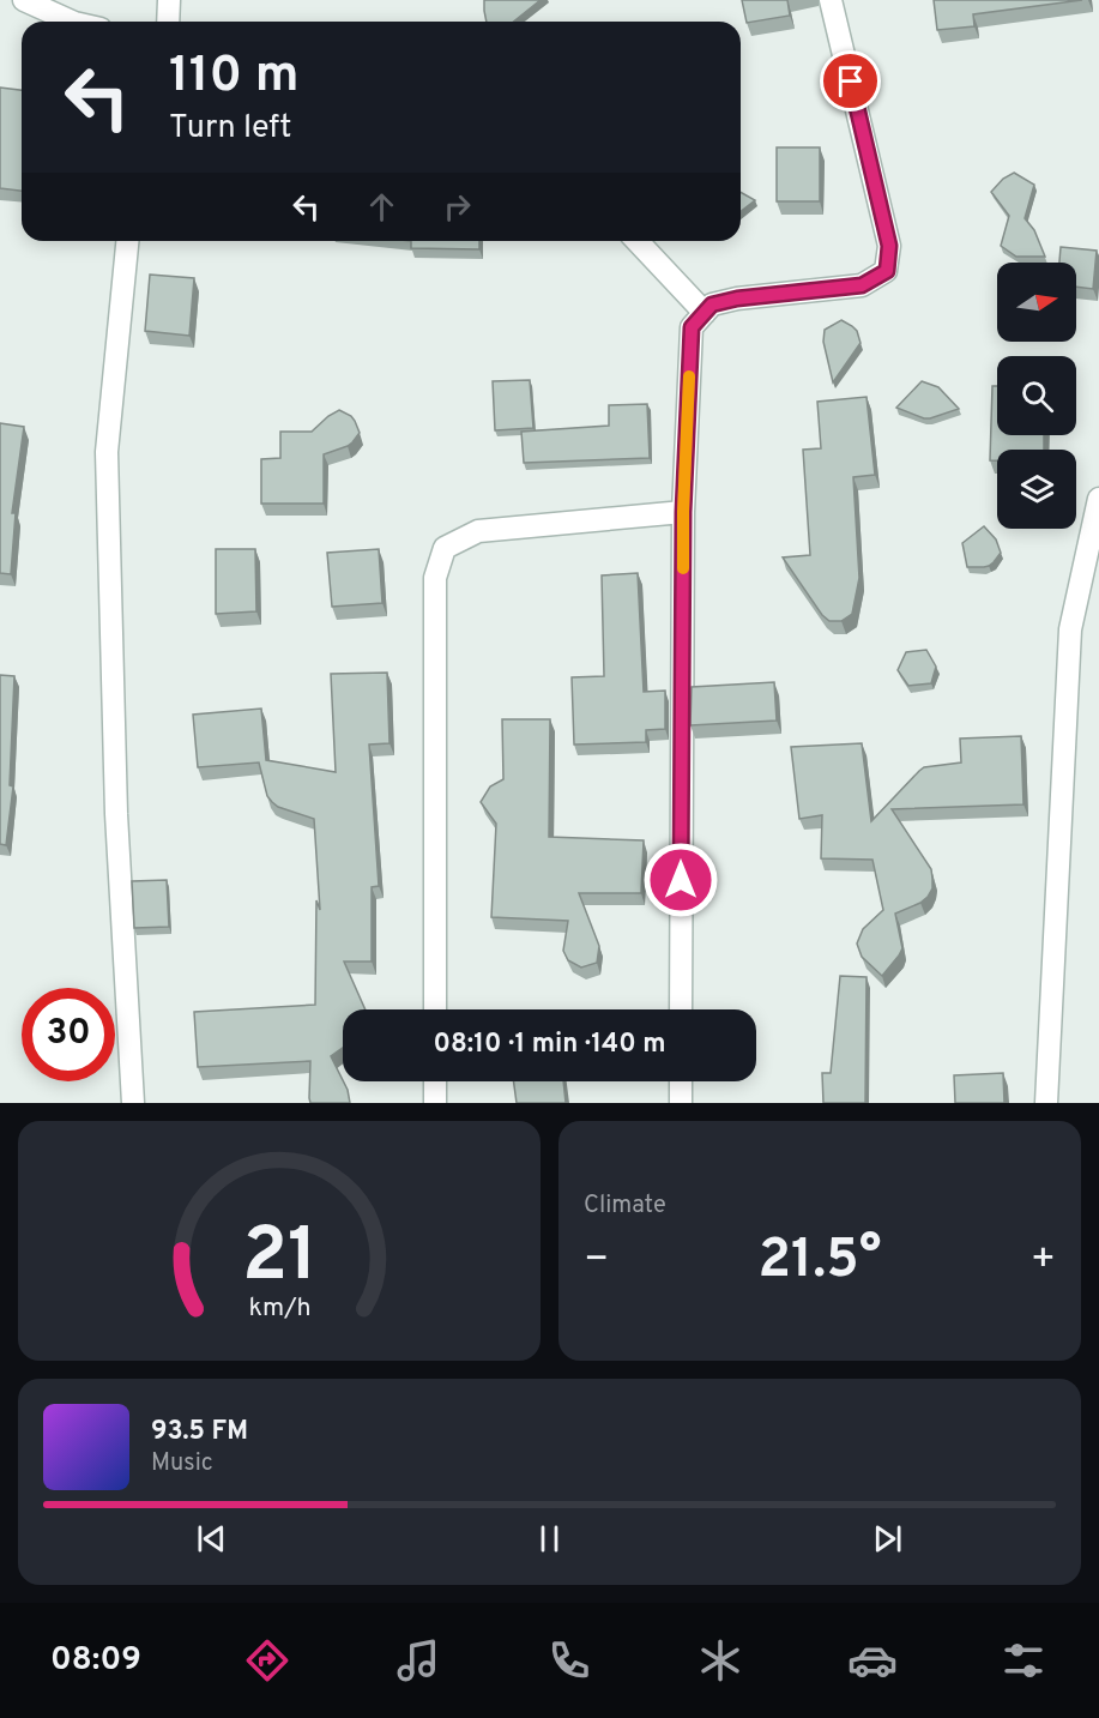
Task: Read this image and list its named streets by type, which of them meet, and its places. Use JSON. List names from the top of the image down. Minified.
{"north":"right","page":{"turn":["110 m","Turn left"],"limit":"30","trip":"08:10 · 1 min · 140 m","tile":"Climate","heat":["−","21.5°","+"],"song":["93.5 FM","Music"],"tabs":"08:09","gauge":["21","km/h"]}}
